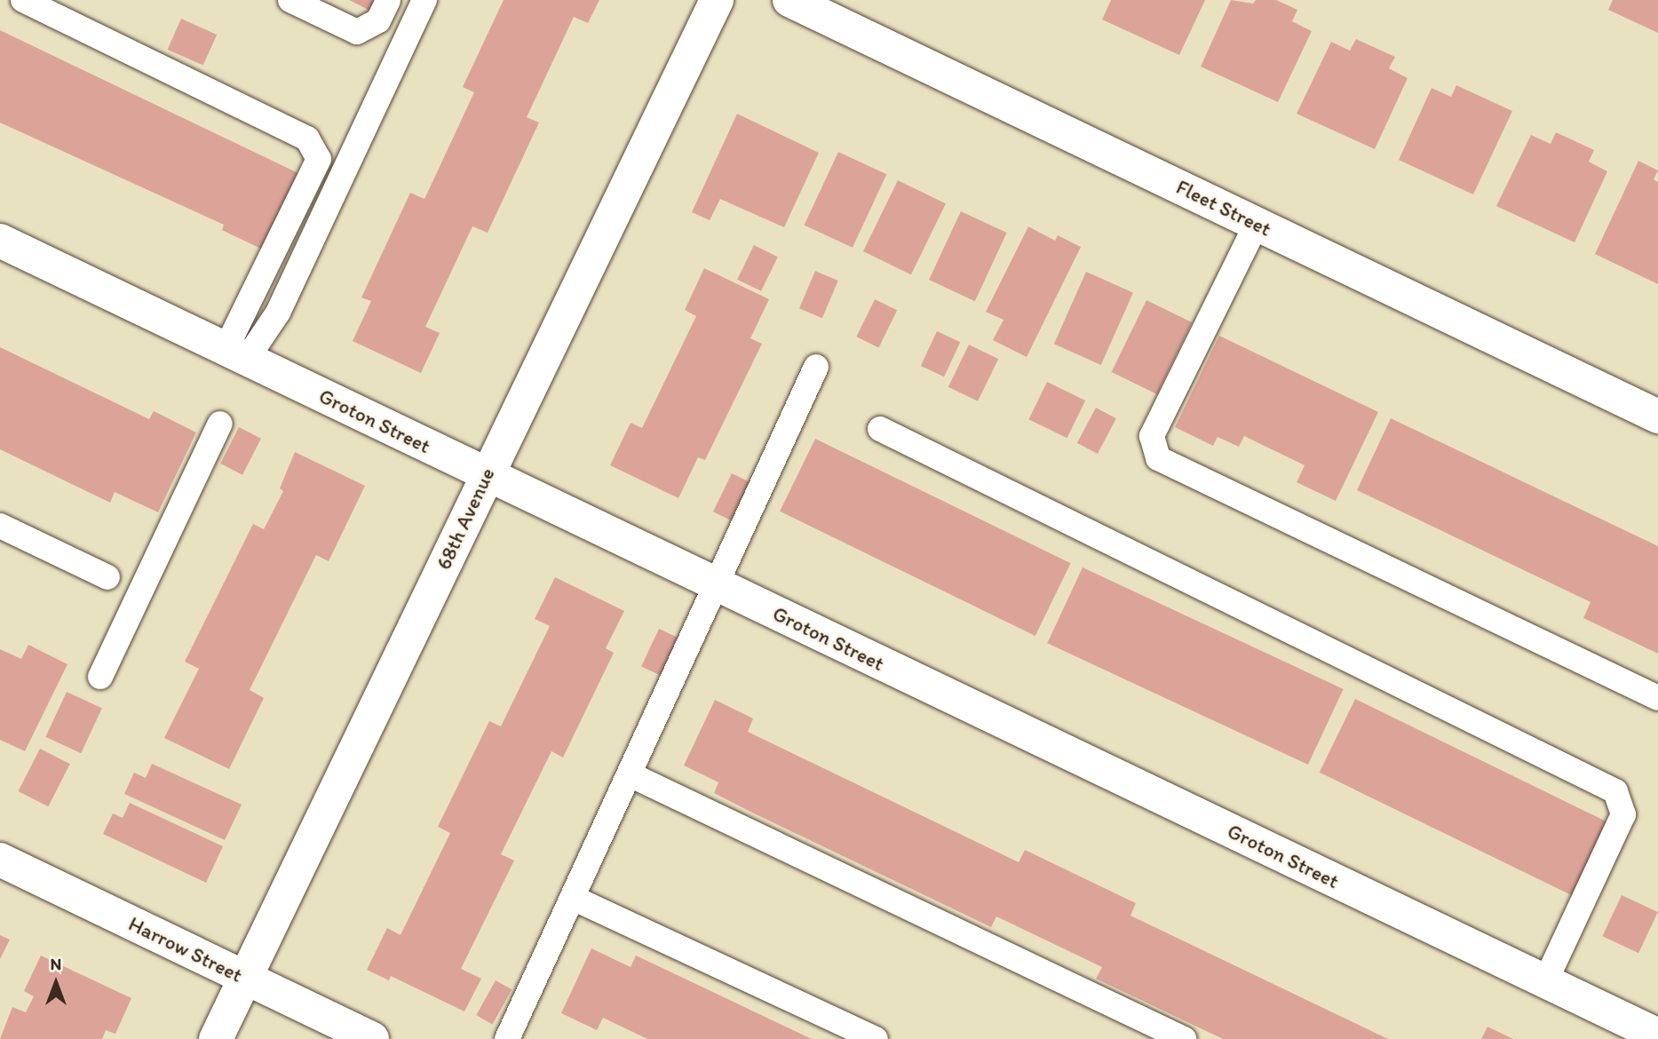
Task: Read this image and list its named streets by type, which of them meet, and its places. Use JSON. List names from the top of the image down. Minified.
{"streets":{"street":["Fleet Street","Groton Street","68th Avenue","Harrow Street"]},"crossings":[["Groton Street","68th Avenue"],["68th Avenue","Harrow Street"]],"north":"top"}
